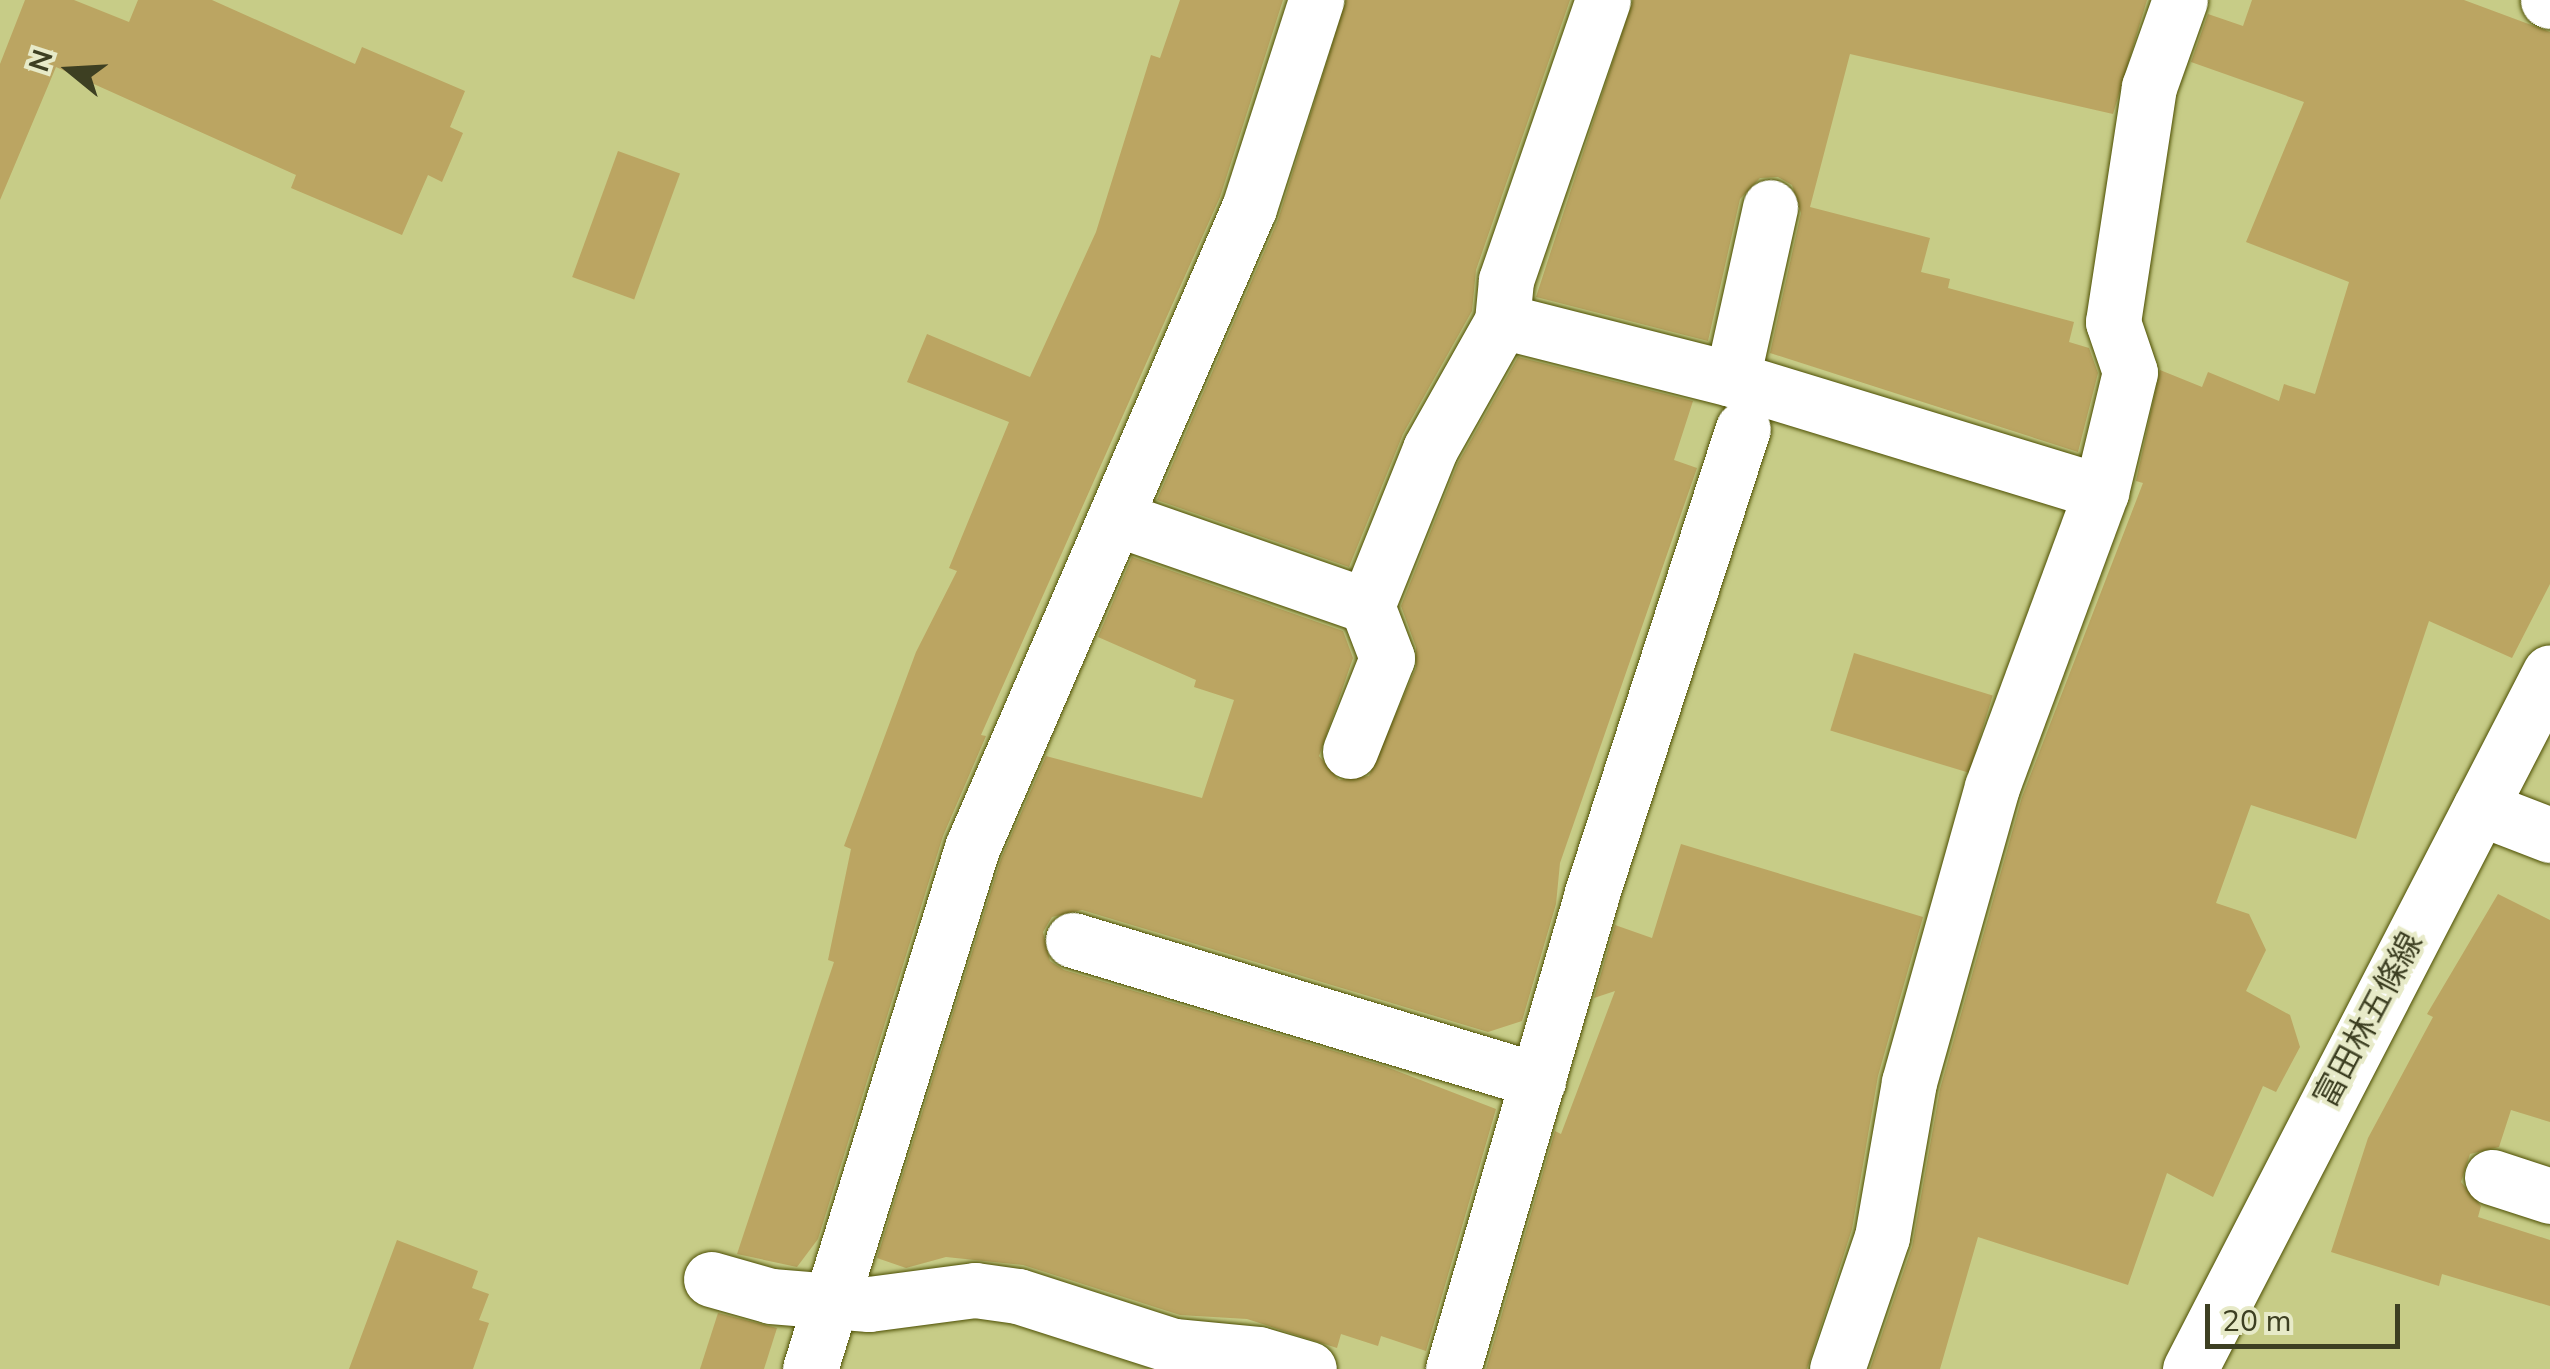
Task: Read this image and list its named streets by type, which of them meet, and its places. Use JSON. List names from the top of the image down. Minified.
{"streets":{"street":["富田林五條線"]},"scale_bar":"20 m","north":"left"}
